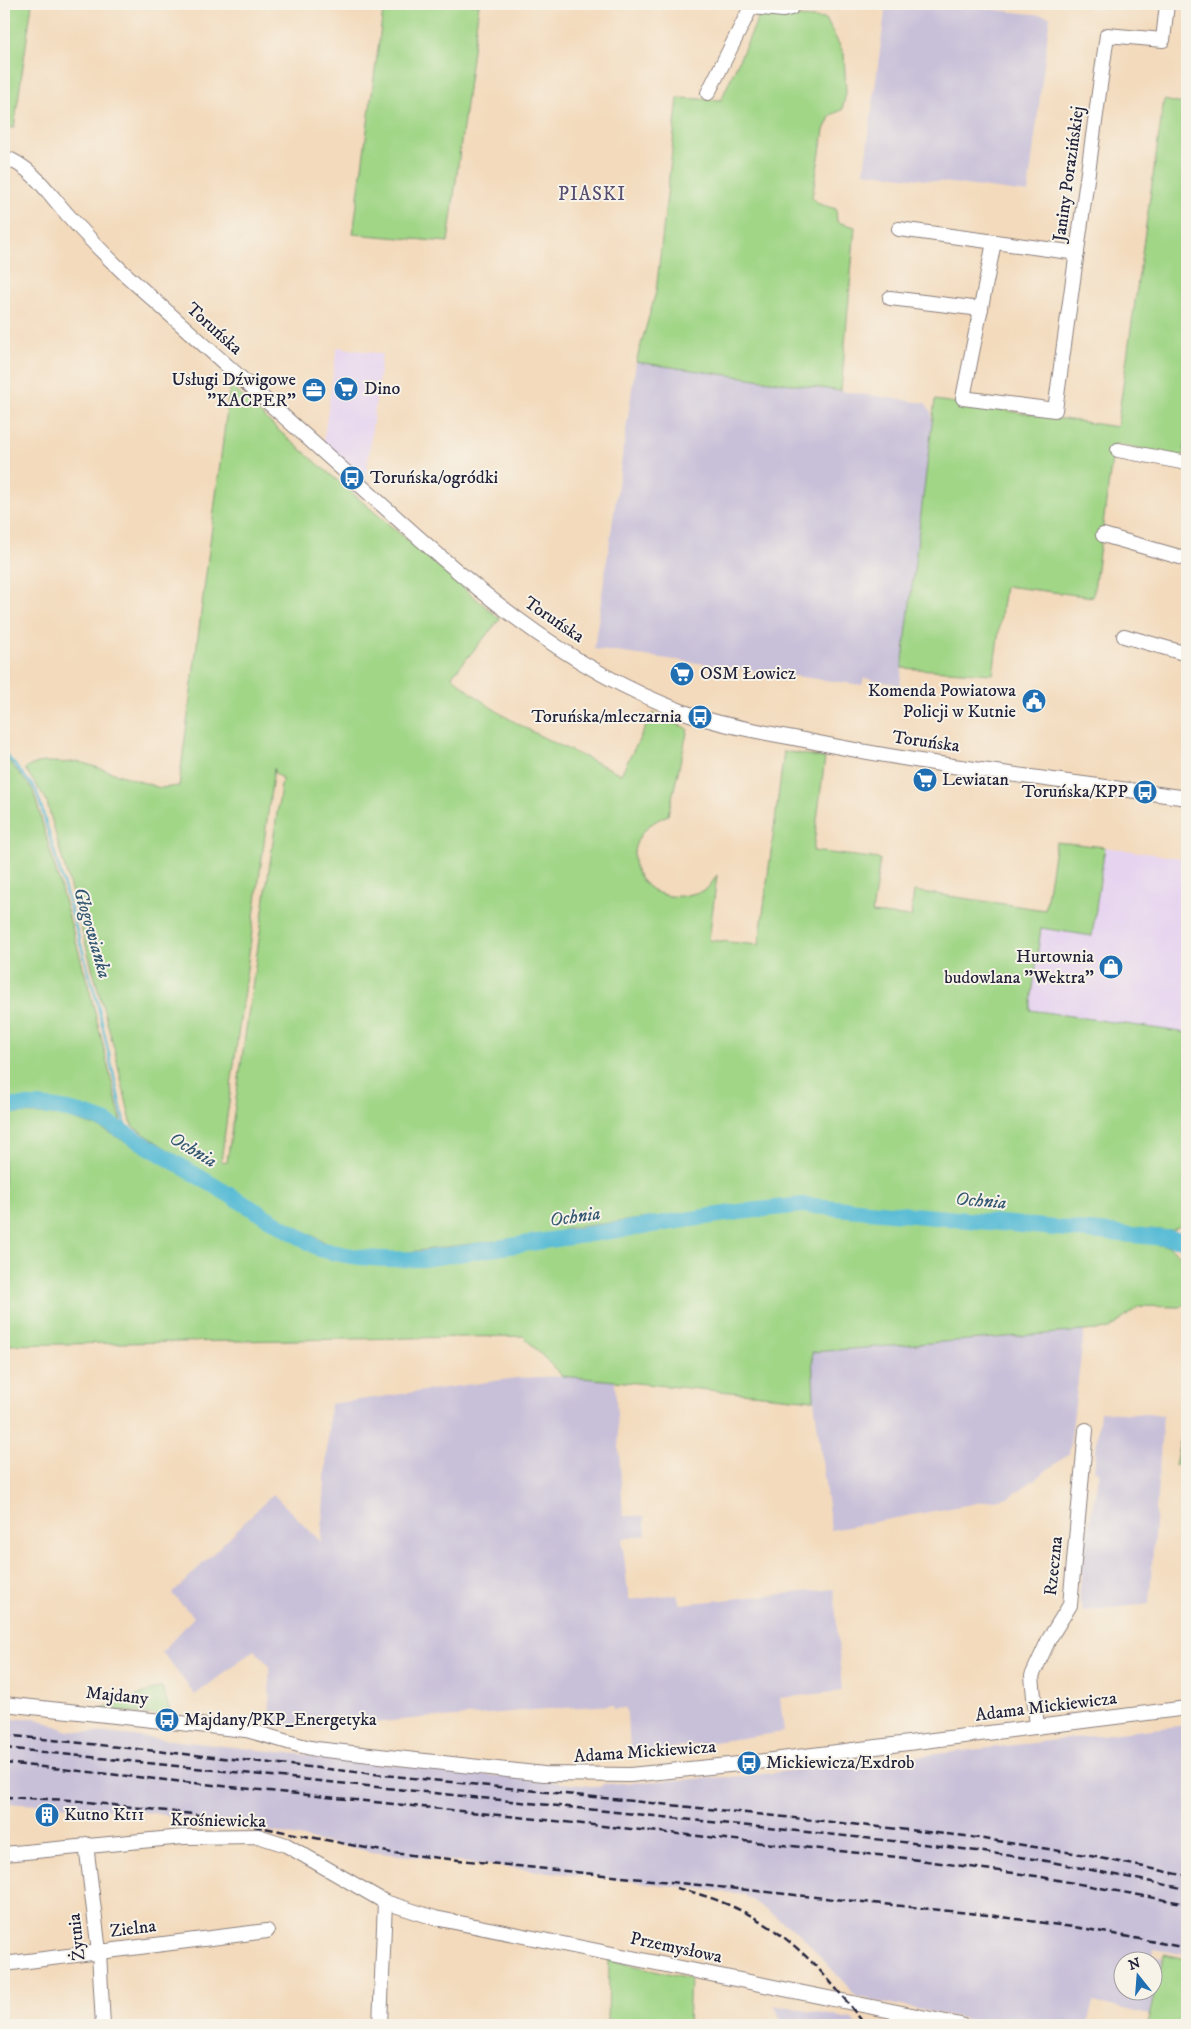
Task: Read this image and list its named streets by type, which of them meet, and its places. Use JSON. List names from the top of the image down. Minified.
{"streets":{"street":["Janiny Porazińskiej","Toruńska","Rzeczna","Majdany","Adama Mickiewicza","Krośniewicka","Zielna","Żytnia","Przemysłowa"]},"crossings":[["Rzeczna","Adama Mickiewicza"],["Majdany","Adama Mickiewicza"],["Krośniewicka","Żytnia"],["Krośniewicka","Przemysłowa"],["Zielna","Żytnia"]],"districts":["PIASKI"],"water":["Głogowianka","Ochnia"],"places":{"supermarket":["Dino","OSM Łowicz","Lewiatan"],"office":["Usługi Dźwigowe \"KACPER\""],"bus stop":["Toruńska/ogródki","Toruńska/mleczarnia","Toruńska/KPP","Majdany/PKP_Energetyka","Mickiewicza/Exdrob"],"public building":["Komenda Powiatowa Policji w Kutnie"],"shop":["Hurtownia budowlana \"Wektra\""],"building":["Kutno Kt11"]},"north":"top"}
